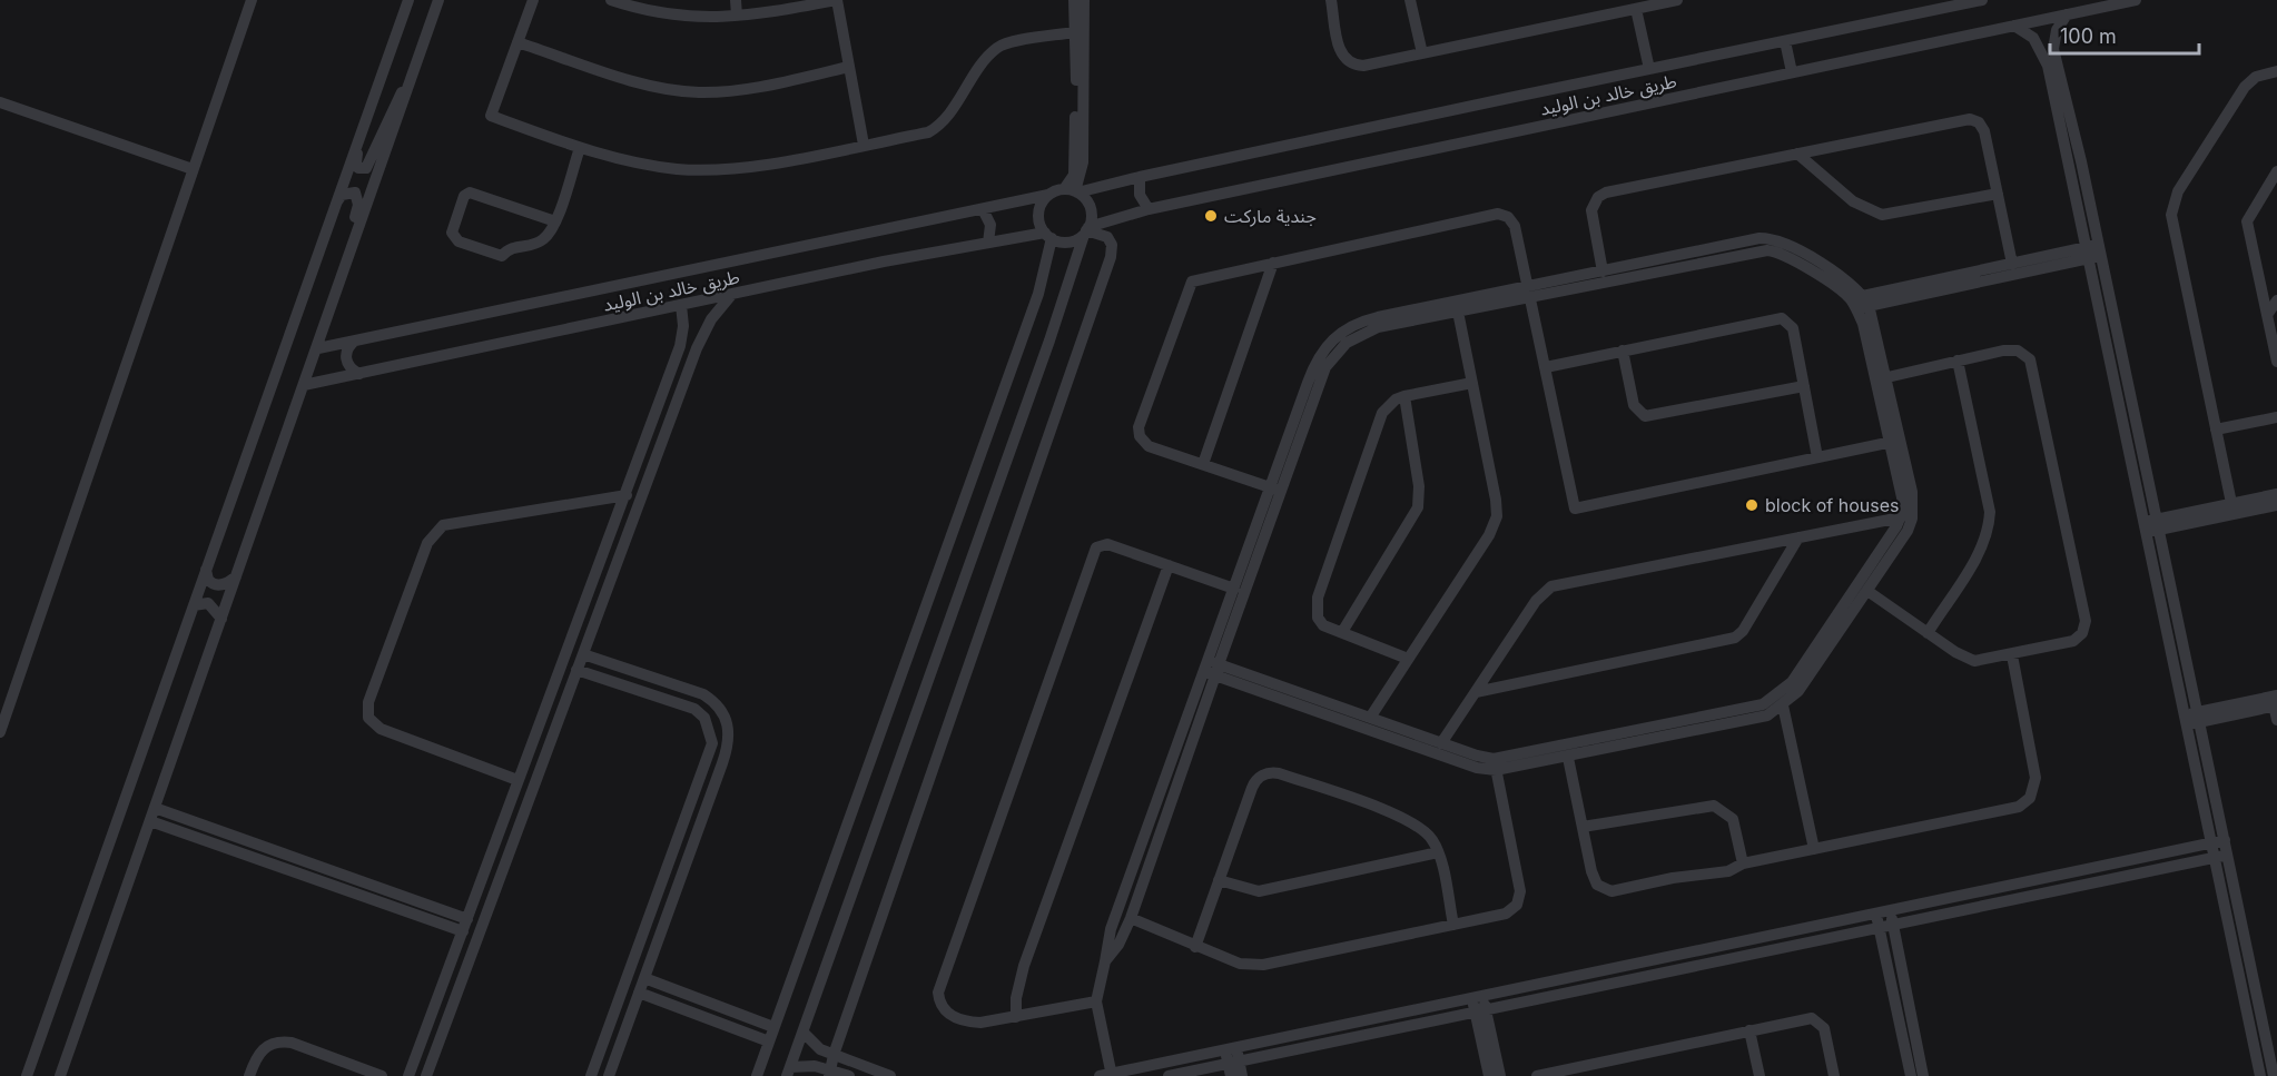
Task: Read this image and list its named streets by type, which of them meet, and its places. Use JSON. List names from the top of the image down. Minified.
{"streets":{"street":["طريق خالد بن الوليد"]},"places":["جندية ماركت","block of houses"],"scale_bar":"100 m"}
